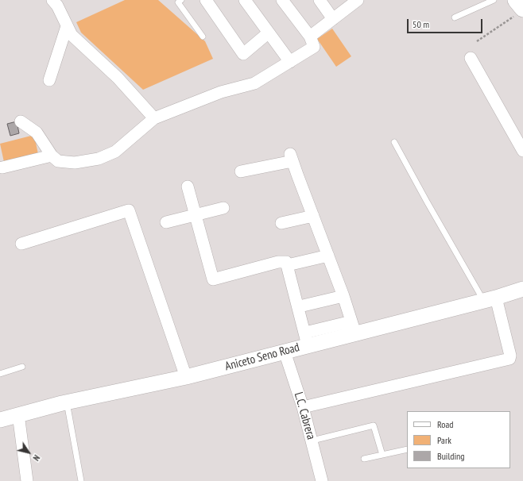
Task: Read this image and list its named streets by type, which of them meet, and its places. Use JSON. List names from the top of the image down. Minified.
{"streets":{"street":["Aniceto Seno Road","L.C. Cabrera"]},"crossings":[["Aniceto Seno Road","L.C. Cabrera"]],"legend":["Road","Park","Building"],"scale_bar":"50 m","north":"bottom right"}
